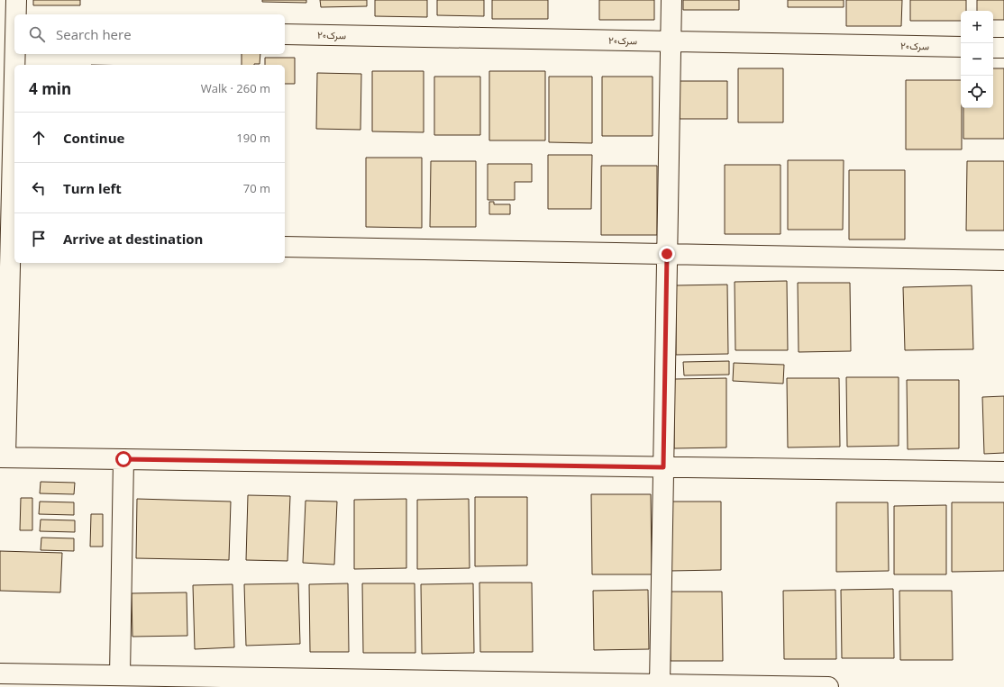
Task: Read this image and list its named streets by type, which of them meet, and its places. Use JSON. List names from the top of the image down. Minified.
{"streets":{"street":["سرک۲۰"]},"page":{"map_buttons":["+","−"],"search":"Search here","heading":["4 min","Walk · 260 m"],"list":[["Continue","190 m"],["Turn left","70 m"],"Arrive at destination"]}}
